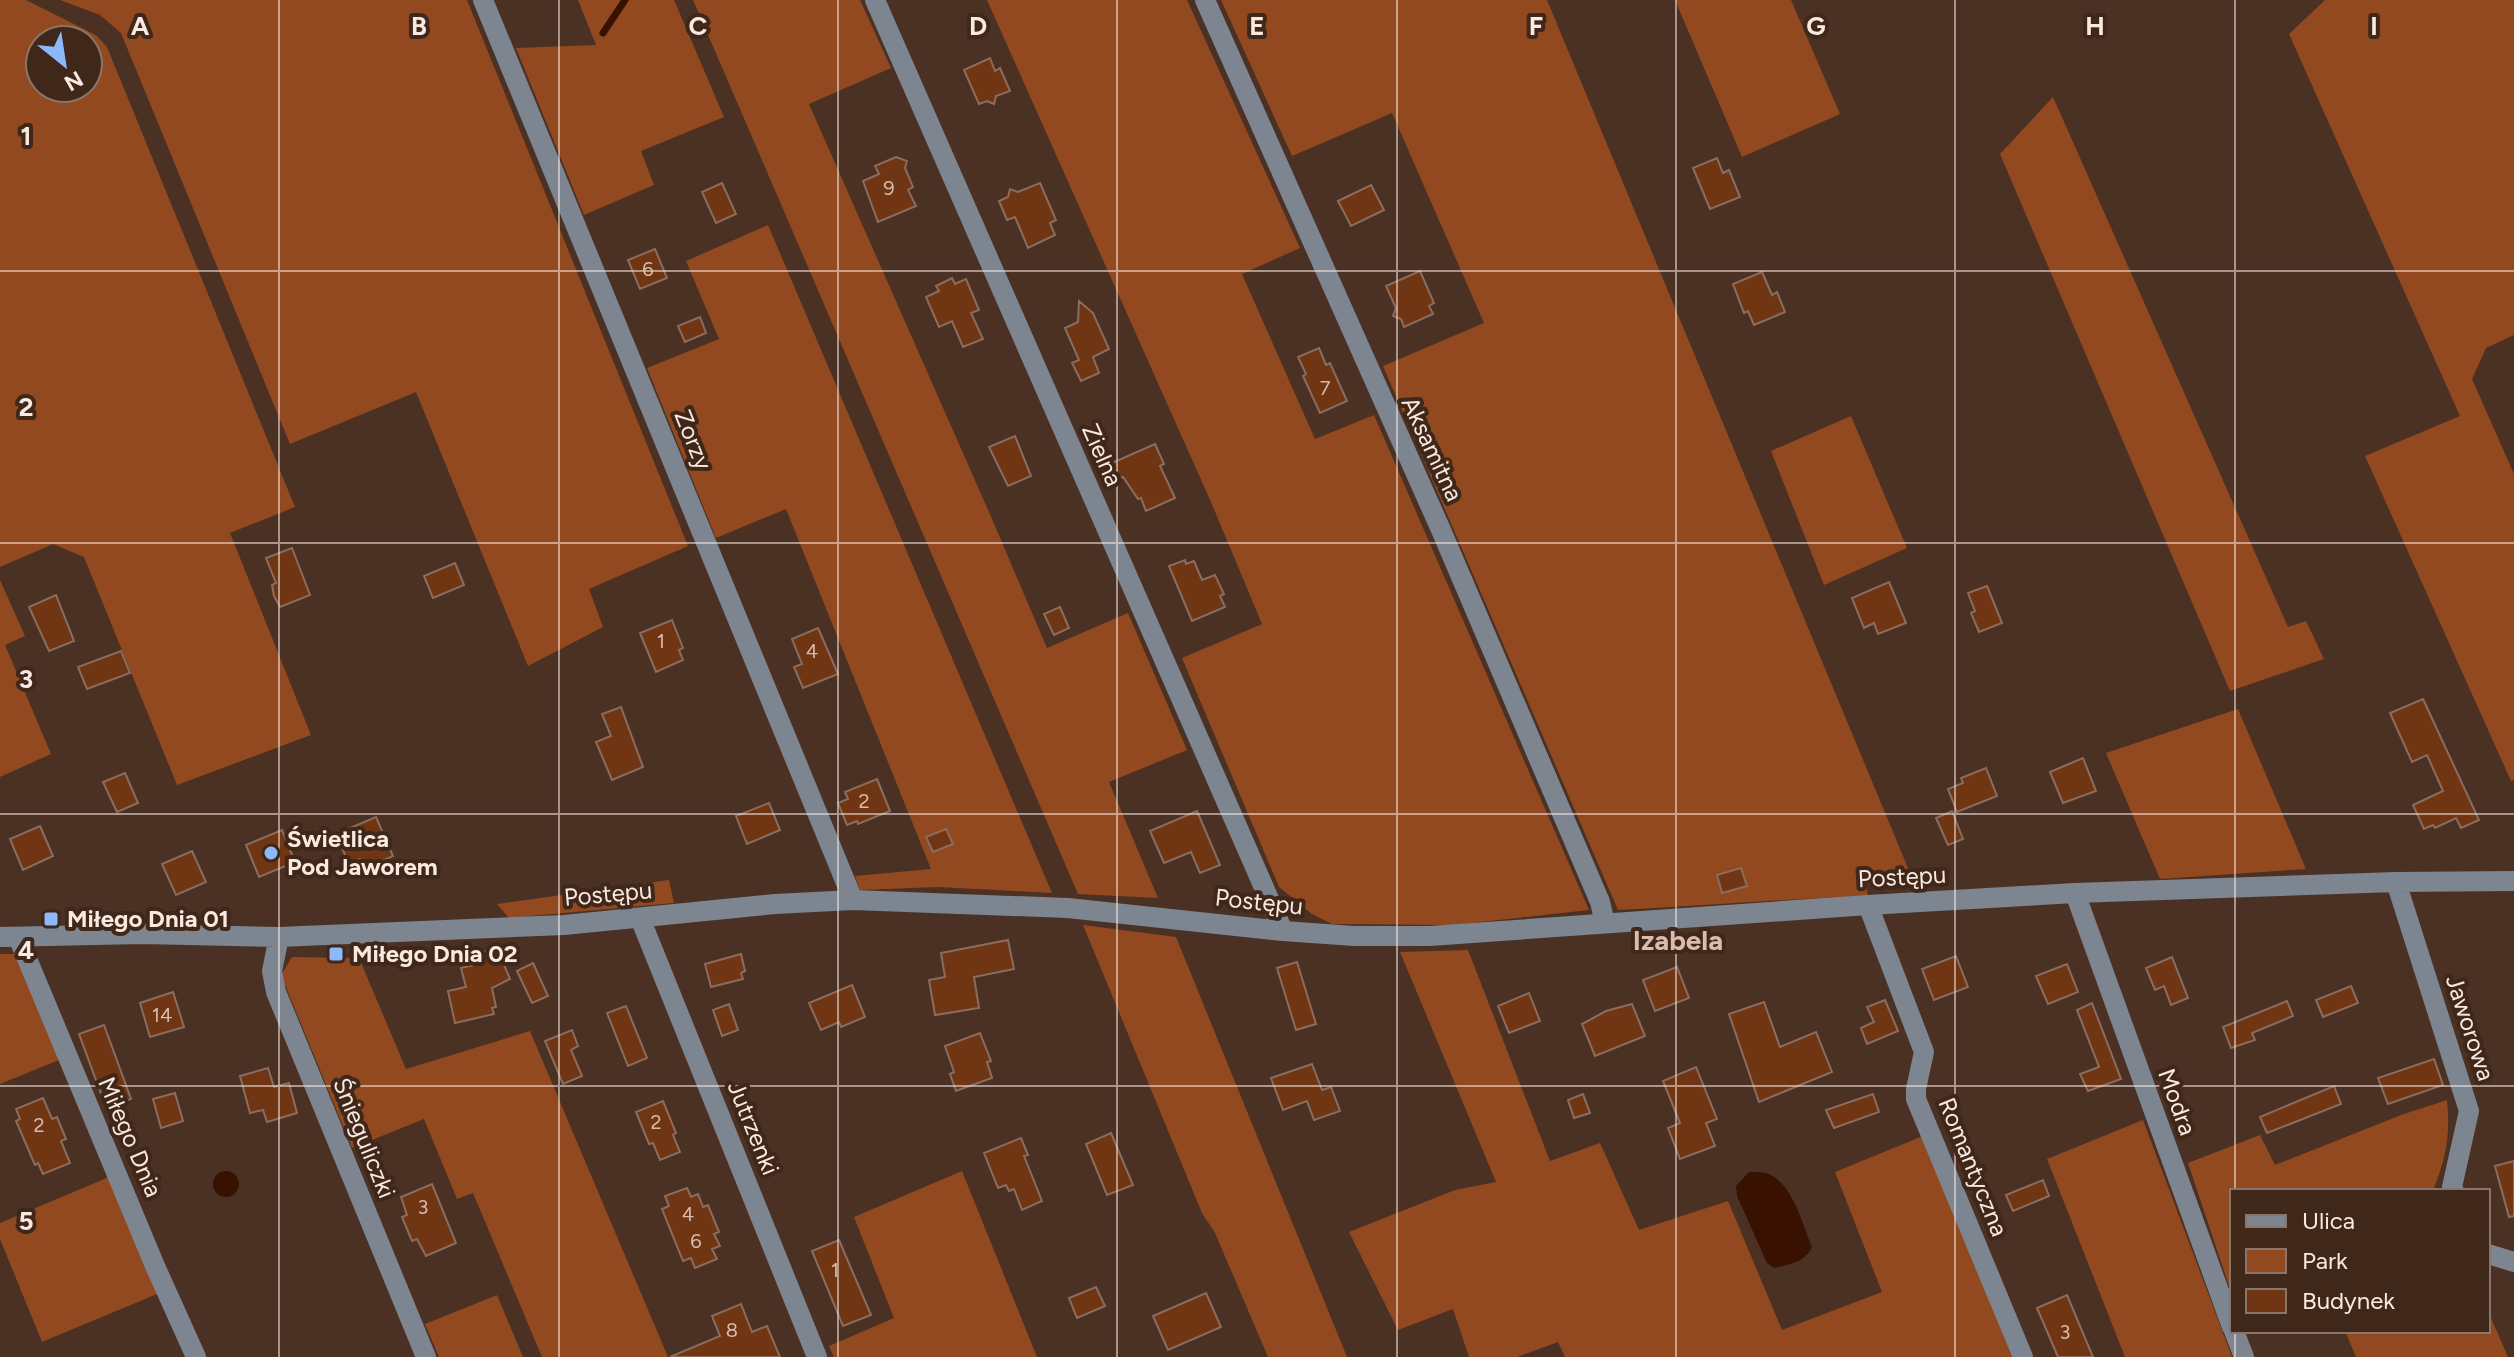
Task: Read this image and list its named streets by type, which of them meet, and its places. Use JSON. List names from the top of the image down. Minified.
{"streets":{"street":["Zorzy","Aksamitna","Zielna","Postępu","Jaworowa","Modra","Jutrzenki","Miłego Dnia","Śnieguliczki","Romantyczna"]},"crossings":[["Zorzy","Postępu"],["Aksamitna","Postępu"],["Zielna","Postępu"],["Postępu","Jaworowa"],["Postępu","Modra"],["Postępu","Jutrzenki"],["Postępu","Miłego Dnia"],["Postępu","Śnieguliczki"],["Postępu","Romantyczna"]],"districts":["Izabela"],"places":{"other":["Świetlica Pod Jaworem"],"transit":["Miłego Dnia 01","Miłego Dnia 02"]},"house_numbers":["9","6","7","1","4","2","14","2","2","3","4","6","1","8","3"],"legend":["Ulica","Park","Budynek"],"north":"bottom right","grid":{"columns":["A","B","C","D","E","F","G","H","I"],"rows":["1","2","3","4","5"]}}
